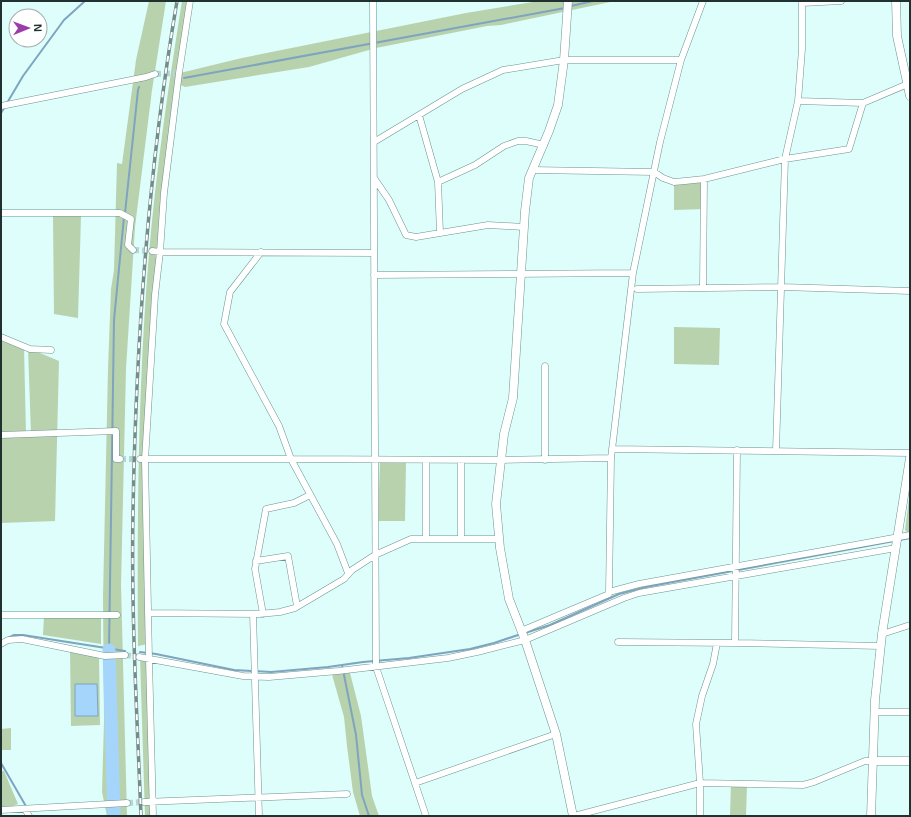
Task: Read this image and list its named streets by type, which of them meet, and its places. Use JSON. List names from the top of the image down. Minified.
{"north":"right"}
